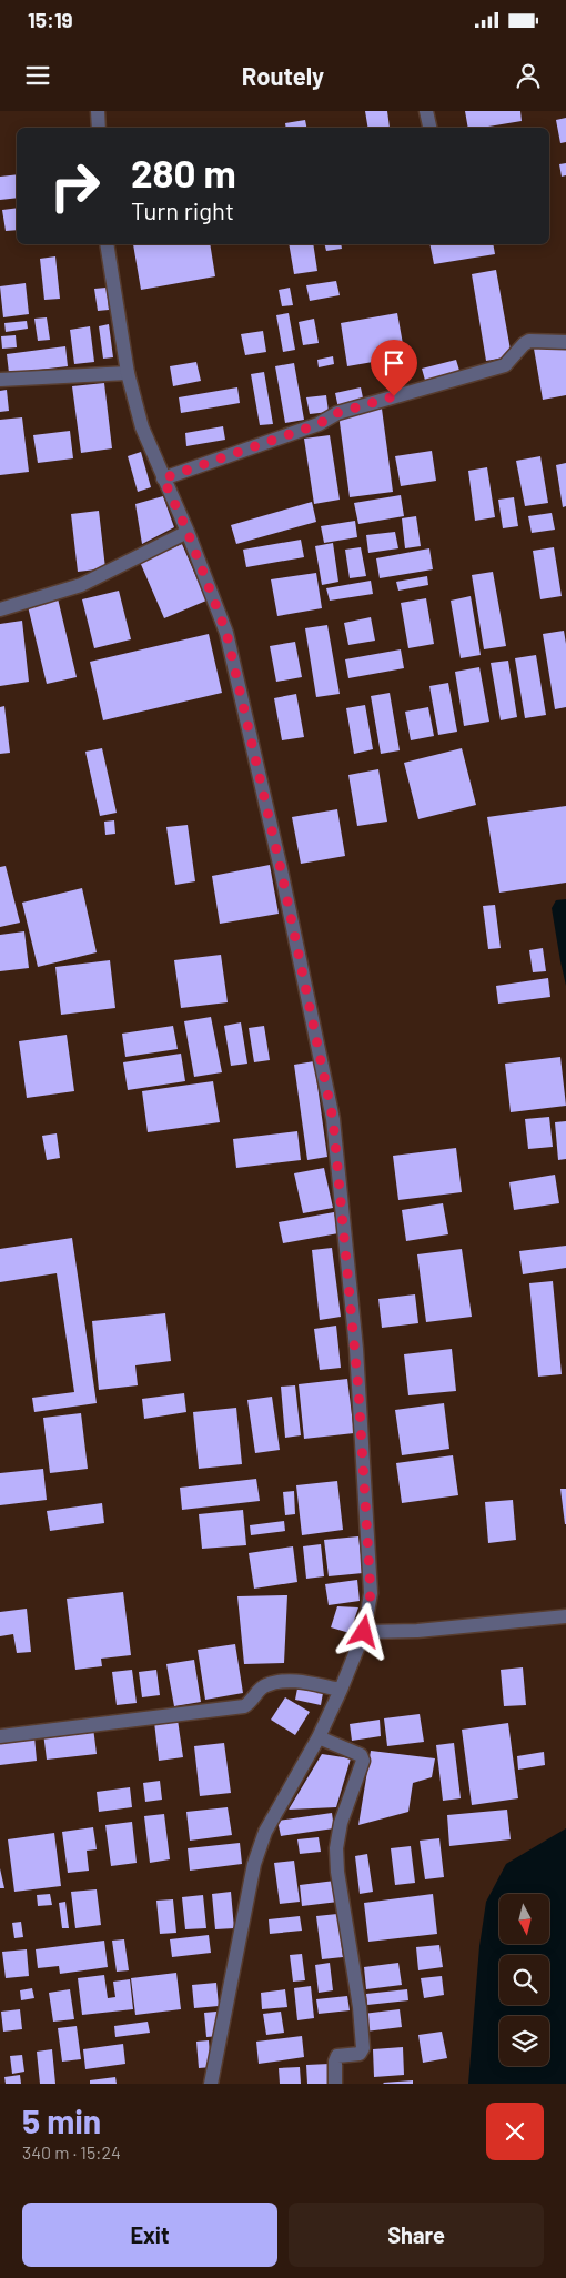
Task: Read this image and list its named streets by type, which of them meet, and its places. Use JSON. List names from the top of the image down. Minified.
{"north":"bottom","page":{"status":"15:19","header":"Routely","turn":["280 m","Turn right"],"heading":["5 min","340 m · 15:24"],"buttons":["Exit","Share"]}}
